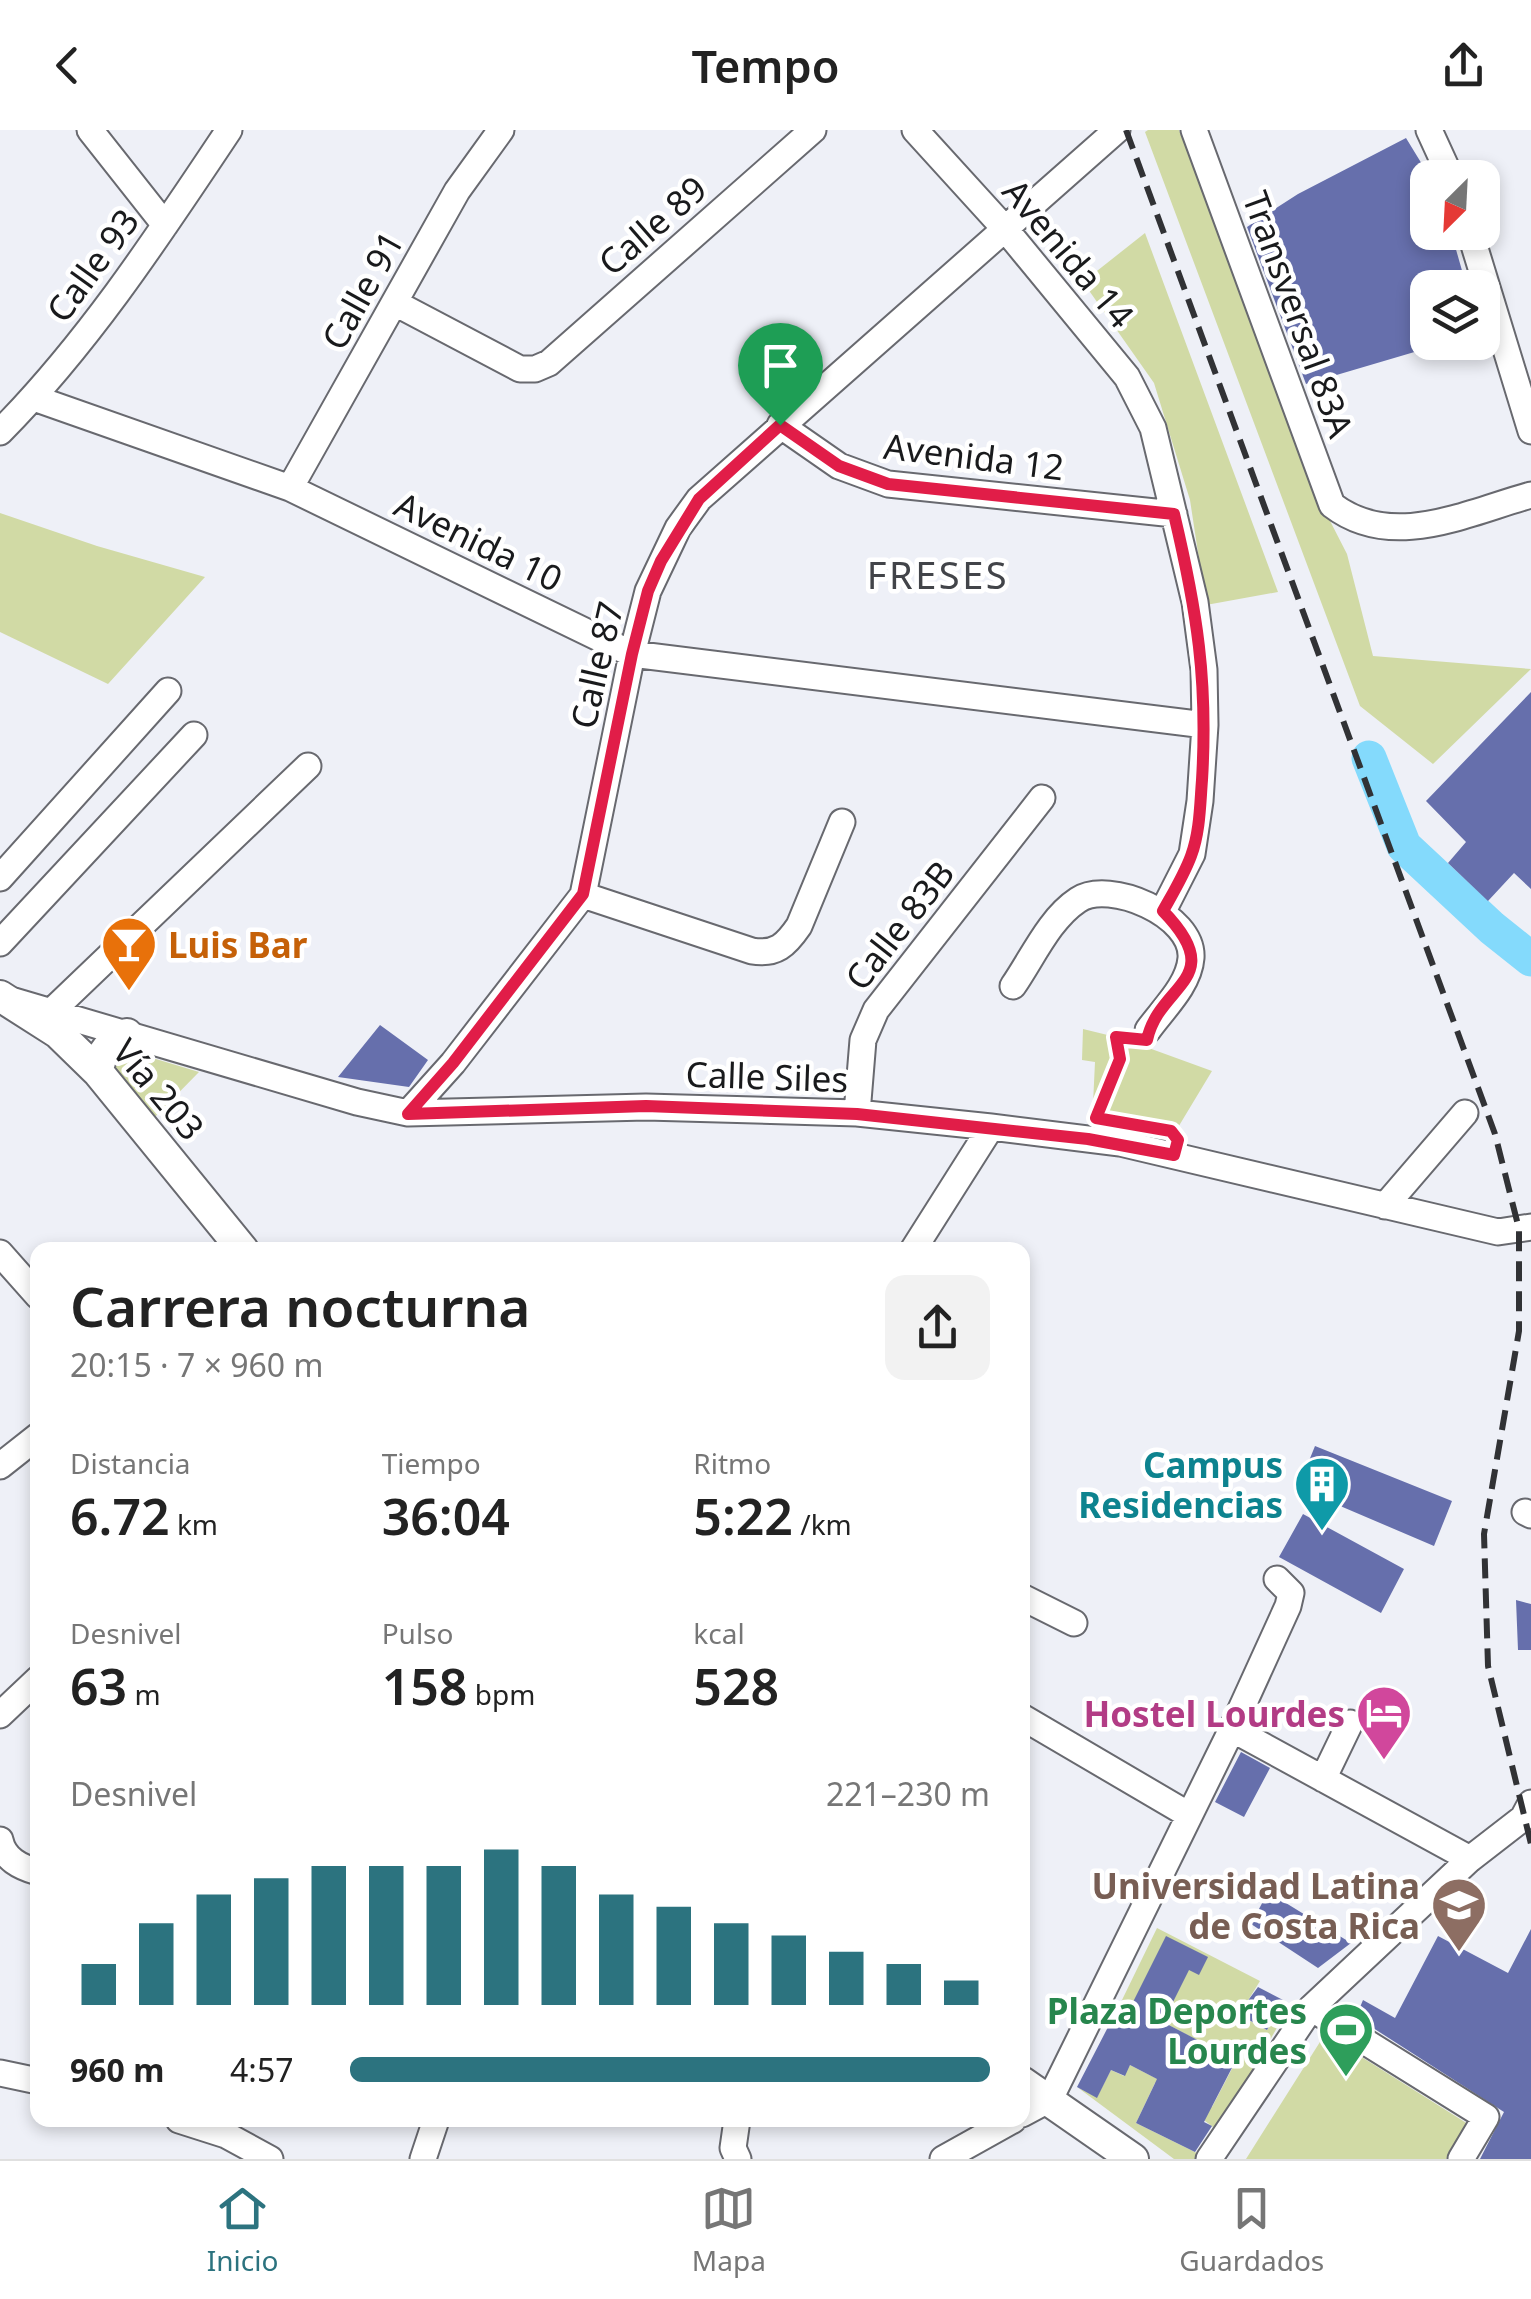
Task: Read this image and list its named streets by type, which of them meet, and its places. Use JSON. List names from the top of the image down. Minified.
{"streets":{"main road":["Vía 203"],"street":["Calle 89","Avenida 14","Calle 93","Calle 91","Transversal 83A","Avenida 12","Avenida 10","Calle 87","Calle 83B","Calle Siles"]},"crossings":[["Calle 89","Calle 91"],["Avenida 14","Avenida 12"],["Avenida 14","Avenida 10"],["Avenida 14","Calle 87"],["Calle 93","Avenida 10"],["Calle 91","Avenida 10"],["Avenida 12","Calle 87"],["Avenida 10","Calle 87"],["Calle 87","Calle Siles"],["Calle 83B","Calle Siles"],["Calle Siles","Vía 203"]],"districts":["FRESES"],"places":{"bar":["Luis Bar"],"building":["Campus Residencias"],"hotel":["Hostel Lourdes"],"school or university":["Universidad Latina de Costa Rica"],"sports":["Plaza Deportes Lourdes"]},"north":"bottom left","page":{"header":"Tempo","heading":["Carrera nocturna","20:15 · 7 × 960 m"],"stats":[["Distancia","6.72 km"],["Tiempo","36:04"],["Ritmo","5:22 /km"],["Desnivel","63 m"],["Pulso","158 bpm"],["kcal","528"]],"chart":["Desnivel","221–230 m"],"list":[{"name":"960 m","note":"4:57"}],"tabs":["Inicio","Mapa","Guardados"]}}
